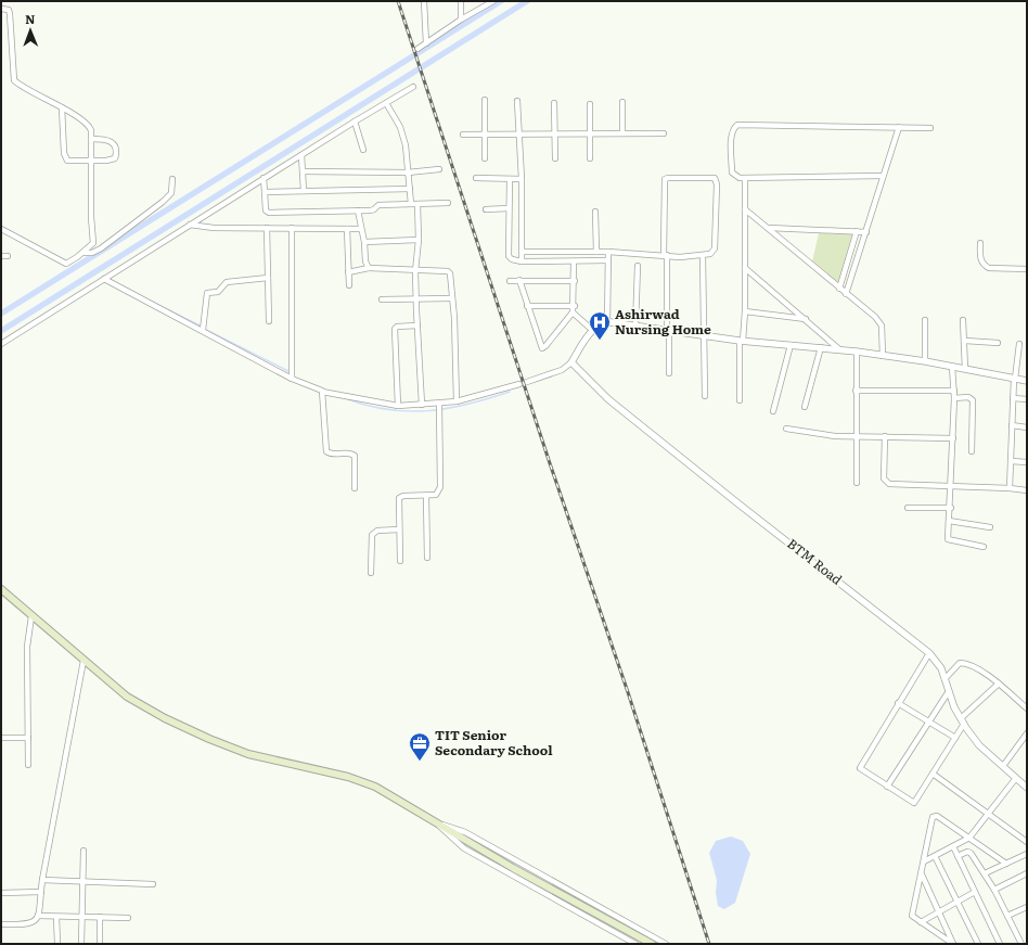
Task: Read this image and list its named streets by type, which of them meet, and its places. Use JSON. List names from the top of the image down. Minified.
{"streets":{"street":["BTM Road"]},"places":{"hospital":["Ashirwad Nursing Home"],"office":["TIT Senior Secondary School"]},"north":"top"}
